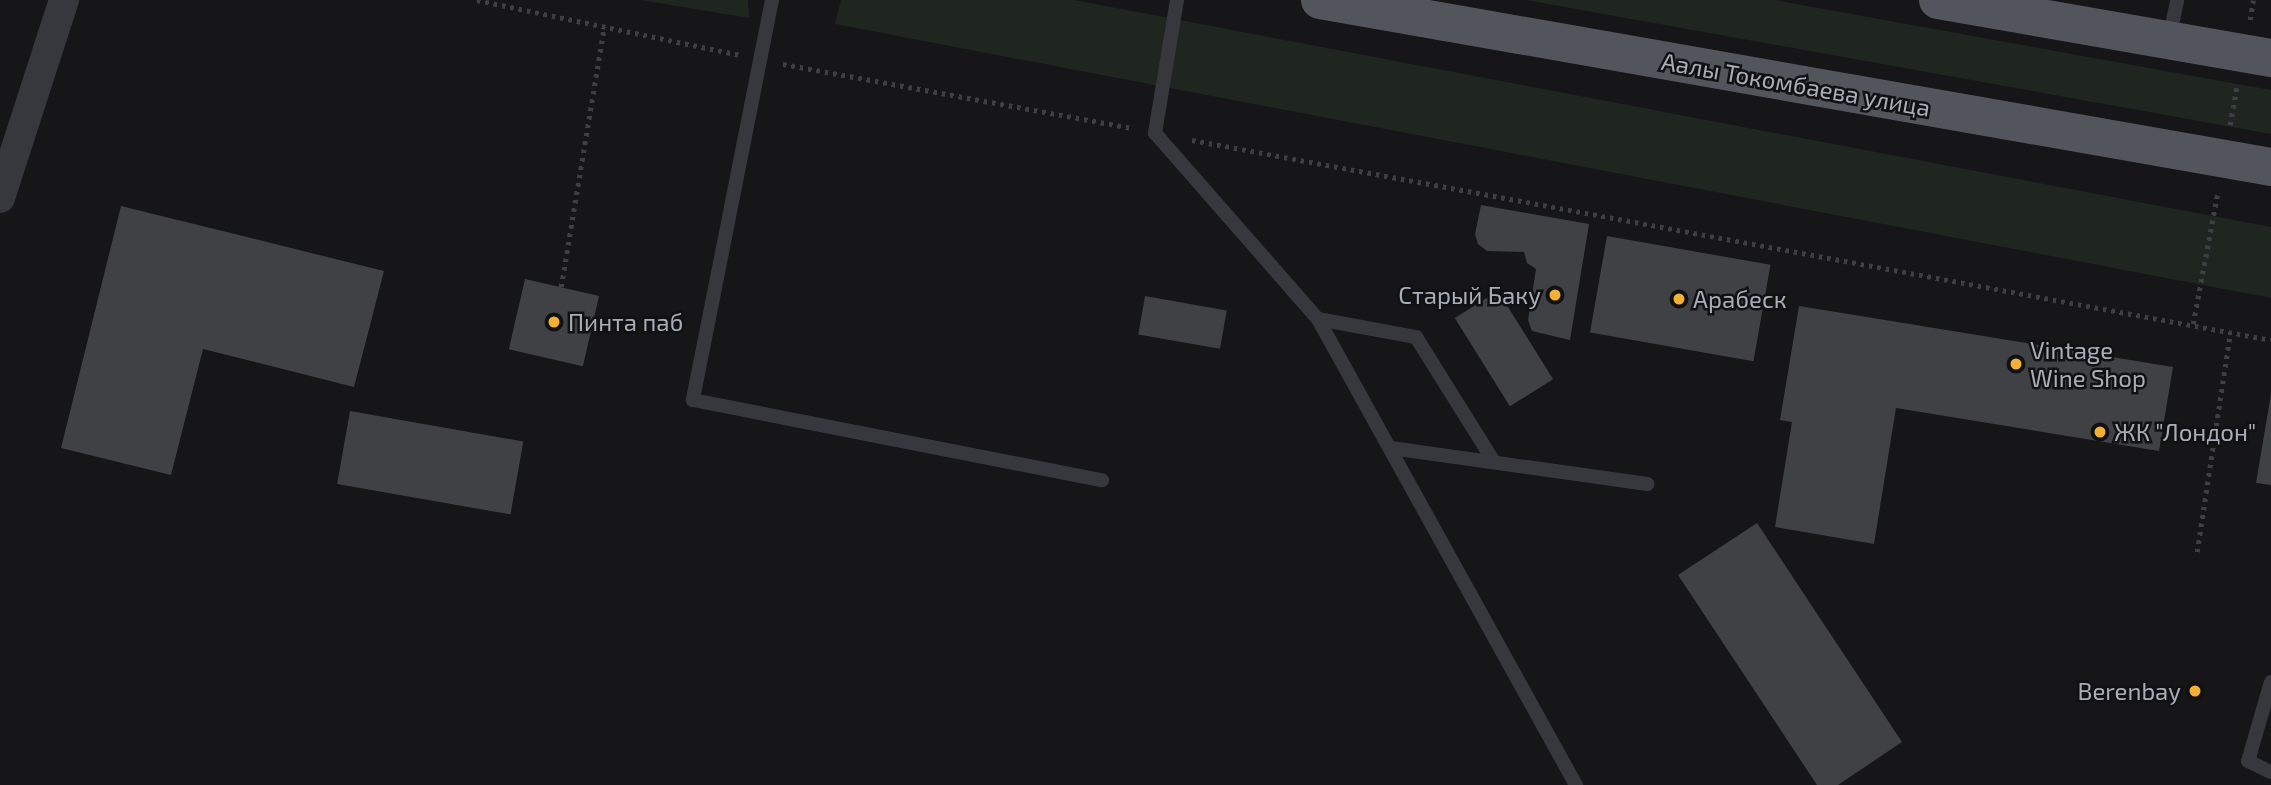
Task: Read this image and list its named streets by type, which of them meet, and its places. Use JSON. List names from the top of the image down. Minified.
{"streets":{"main road":["Аалы Токомбаева улица"]},"places":["Старый Баку","Арабеск","Пинта паб","Vintage Wine Shop","ЖК \"Лондон\"","Berenbay"]}
